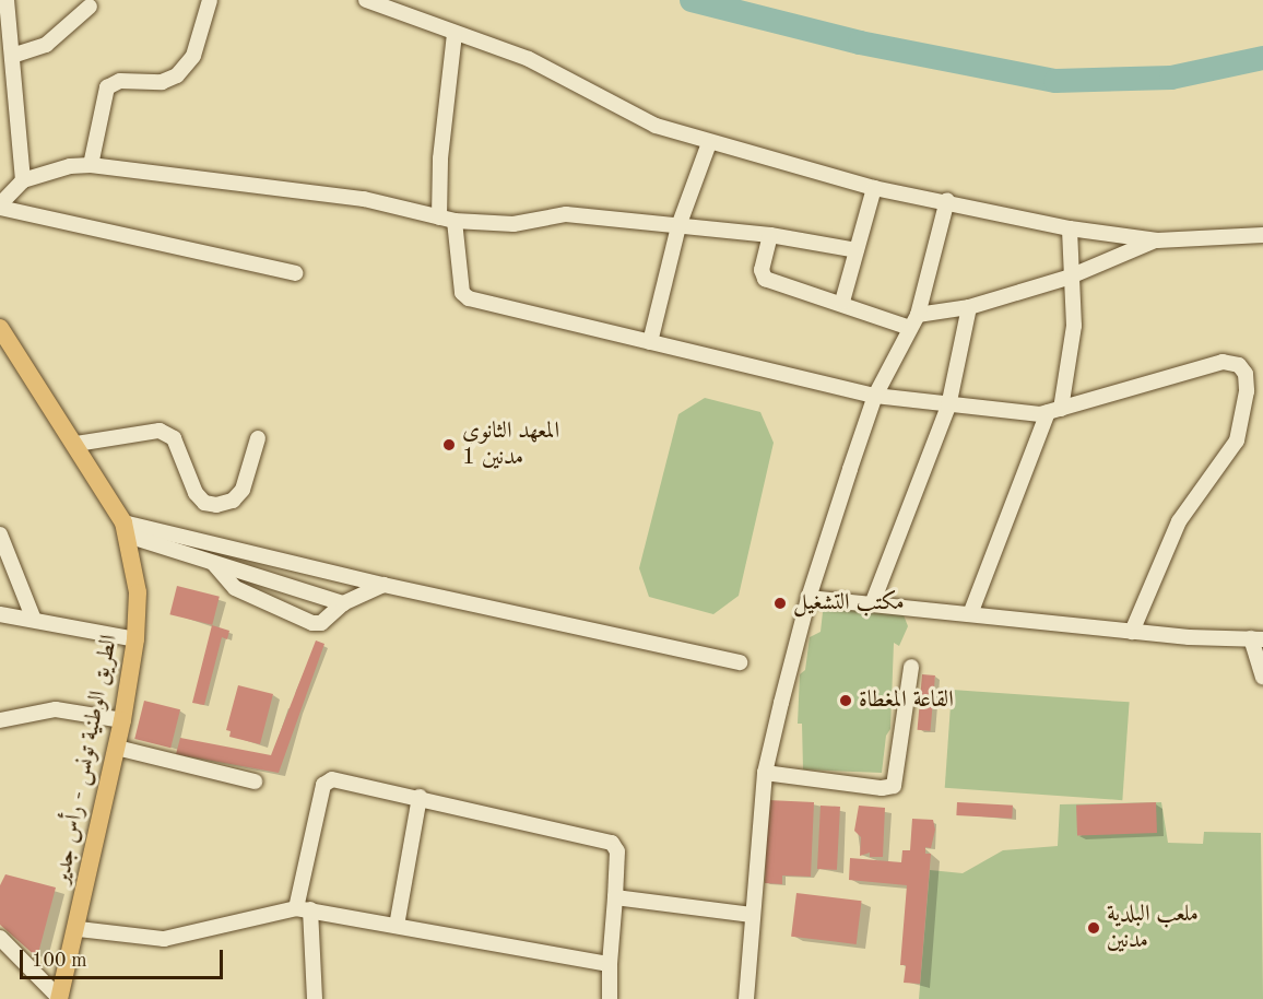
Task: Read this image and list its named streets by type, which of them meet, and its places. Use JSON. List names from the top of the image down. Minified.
{"streets":{"main road":["الطريق الوطنية تونس - رأس جدير"]},"places":["المعهد الثانوي مدنين 1","مكتب التشغيل","القاعة المغطاة","ملعب البلدية مدنين"],"scale_bar":"100 m"}
